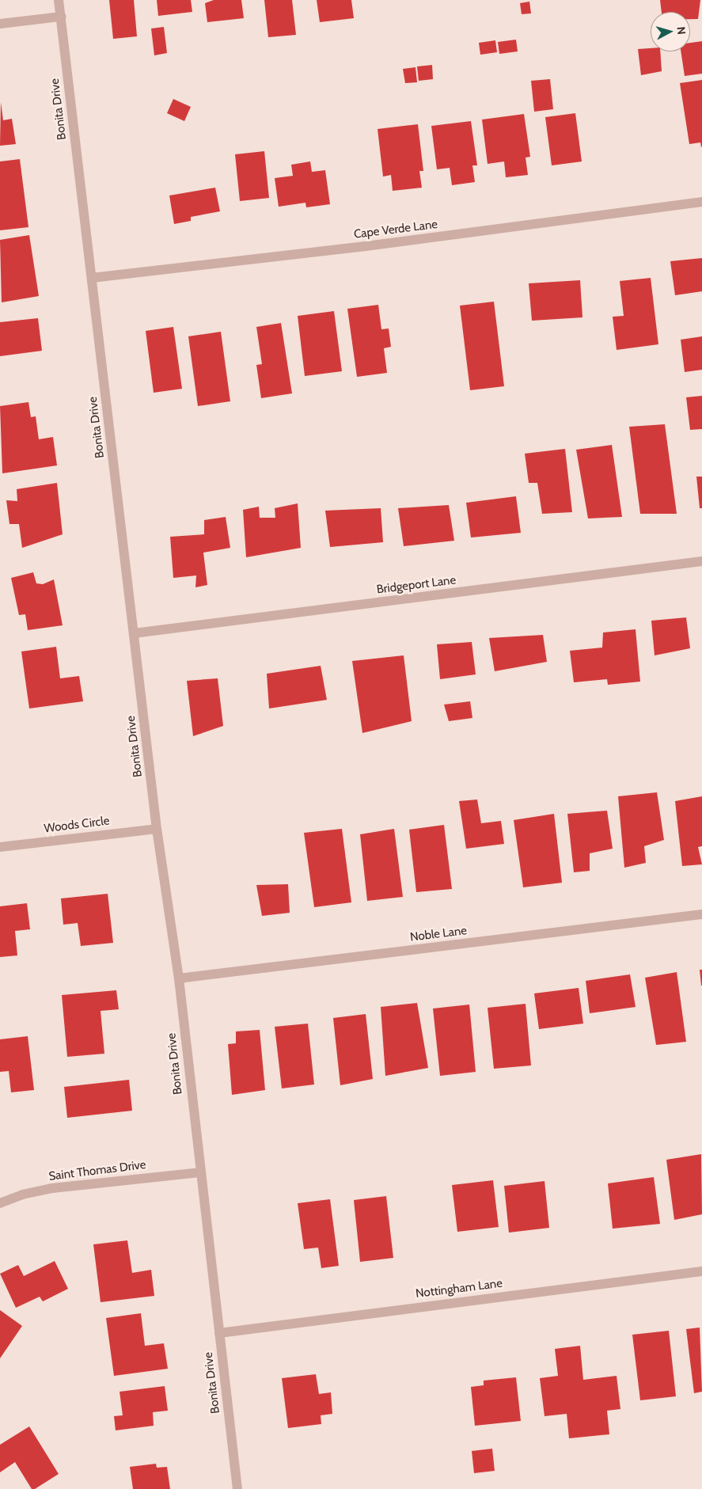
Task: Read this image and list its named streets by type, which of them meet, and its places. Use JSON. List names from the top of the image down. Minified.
{"streets":{"street":["Bonita Drive","Cape Verde Lane","Bridgeport Lane","Woods Circle","Noble Lane","Saint Thomas Drive","Nottingham Lane"]},"crossings":[["Bonita Drive","Cape Verde Lane"],["Bonita Drive","Bridgeport Lane"],["Bonita Drive","Woods Circle"],["Bonita Drive","Noble Lane"],["Bonita Drive","Saint Thomas Drive"],["Bonita Drive","Nottingham Lane"]],"north":"right"}
